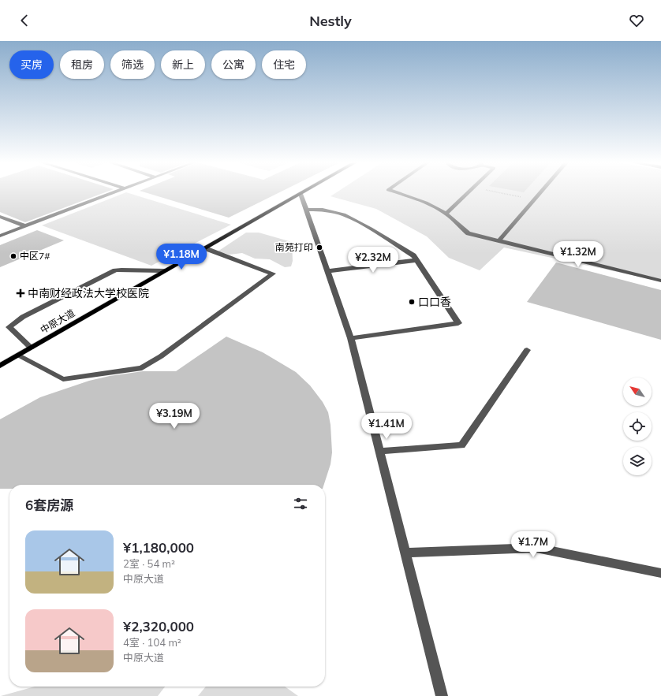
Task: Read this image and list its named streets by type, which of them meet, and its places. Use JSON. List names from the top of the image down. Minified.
{"streets":{"main road":["中原大道"]},"places":{"other":["南苑打印","中区7#","口口香"],"health":["中南财经政法大学校医院"]},"north":"top left","page":{"header":"Nestly","chip":["买房","租房","筛选","新上","公寓","住宅"],"price":["¥1.32M","¥1.18M","¥2.32M","¥3.19M","¥1.41M","¥1.7M"],"heading":"6套房源","list":[{"name":"¥1,180,000","note":"2室 · 54 m² · 中原大道"},{"name":"¥2,320,000","note":"4室 · 104 m² · 中原大道"}]}}
